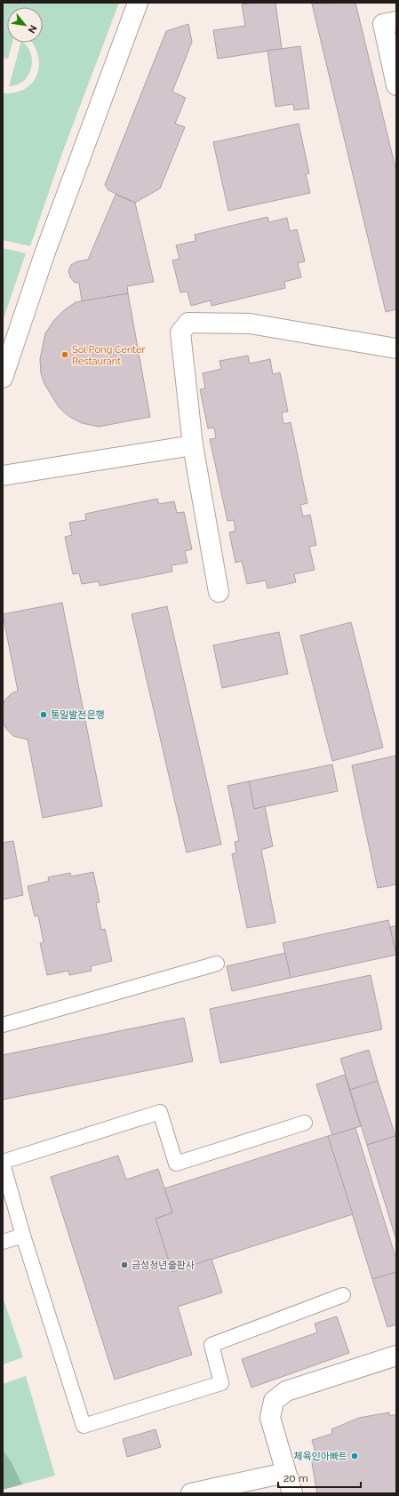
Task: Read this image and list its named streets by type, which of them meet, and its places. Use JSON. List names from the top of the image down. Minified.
{"places":["Sol Pong Center Restaurant","통일발전은행","금성청년출판사","체육인아빠트"],"scale_bar":"20 m","north":"bottom right"}
